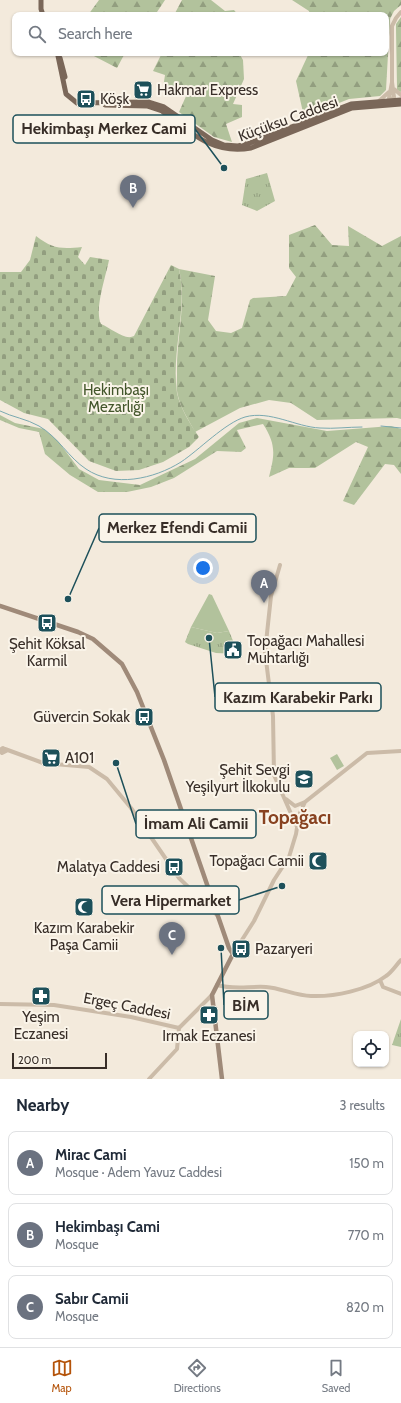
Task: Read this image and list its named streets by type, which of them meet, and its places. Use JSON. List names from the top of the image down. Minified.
{"streets":{"main road":["Küçüksu Caddesi"],"street":["Ergeç Caddesi"]},"districts":["Topağacı"],"parks":["Hekimbaşı Mezarlığı"],"places":{"supermarket":["Hakmar Express","A101"],"bus stop":["Köşk","Şehit Köksal Karmil","Güvercin Sokak","Malatya Caddesi","Pazaryeri"],"other":["Hekimbaşı Merkez Cami","Merkez Efendi Camii","Kazım Karabekir Parkı","İmam Ali Camii","Vera Hipermarket","BİM"],"public building":["Topağacı Mahallesi Muhtarlığı"],"school or university":["Şehit Sevgi Yeşilyurt İlkokulu"],"mosque":["Topağacı Camii","Kazım Karabekir Paşa Camii"],"pharmacy":["Yeşim Eczanesi","Irmak Eczanesi"]},"scale_bar":"200 m","page":{"search":"Search here","pins":["B","A","C"],"scale":"200 m","heading":["Nearby","3 results"],"list":[{"mark":"A","name":"Mirac Cami","note":"Mosque · Adem Yavuz Caddesi","value":"150 m"},{"mark":"B","name":"Hekimbaşı Cami","note":"Mosque","value":"770 m"},{"mark":"C","name":"Sabır Camii","note":"Mosque","value":"820 m"}],"nav":["Map","Directions","Saved"]}}
